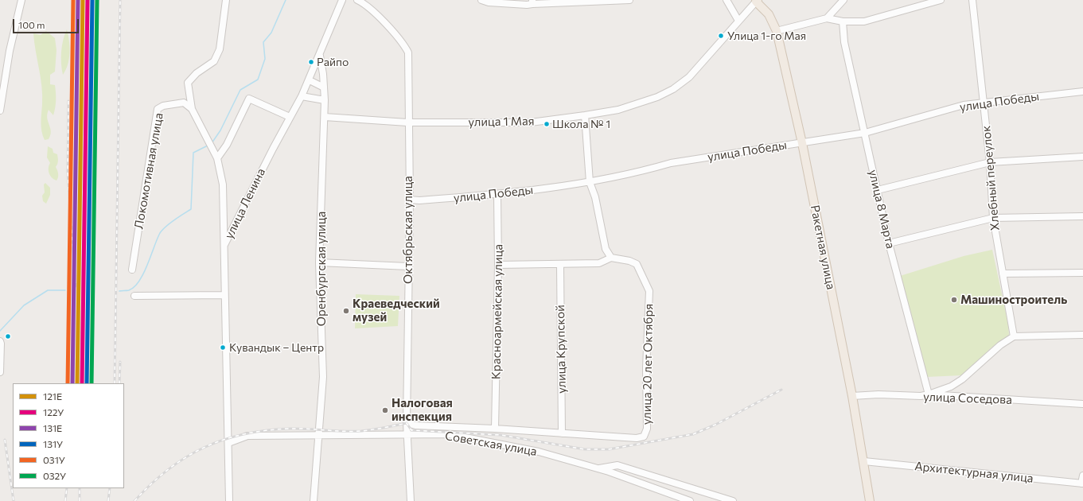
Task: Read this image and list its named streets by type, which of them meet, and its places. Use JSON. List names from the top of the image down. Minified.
{"streets":{"main road":["Ракетная улица"],"street":["улица Победы","улица 1 Мая","Локомотивная улица","Хлебный переулок","улица Ленина","улица 8 Марта","Октябрьская улица","Оренбургская улица","Красноармейская улица","улица Крупской","улица 20 лет Октября","улица Соседова","Советская улица","Архитектурная улица"]},"crossings":[["улица Победы","Хлебный переулок"],["улица Победы","улица 8 Марта"],["улица Победы","Октябрьская улица"],["улица Победы","Ракетная улица"],["улица Победы","Красноармейская улица"],["улица 1 Мая","Октябрьская улица"],["улица 1 Мая","Ракетная улица"],["улица 1 Мая","Оренбургская улица"],["улица Ленина","Оренбургская улица"],["улица Ленина","Советская улица"],["улица 8 Марта","улица Соседова"],["Октябрьская улица","Советская улица"],["Ракетная улица","улица Соседова"],["Ракетная улица","Архитектурная улица"],["Оренбургская улица","Советская улица"],["улица Крупской","улица 20 лет Октября"]],"places":["Улица 1-го Мая","Райпо","Школа № 1","Машиностроитель","Краеведческий музей","Кувандык – Центр","Налоговая инспекция"],"lines":["transit line 121Е","transit line 122У","transit line 131Е","transit line 131У","transit line 031У","transit line 032У"],"legend":["121Е","122У","131Е","131У","031У","032У"],"scale_bar":"100 m"}
